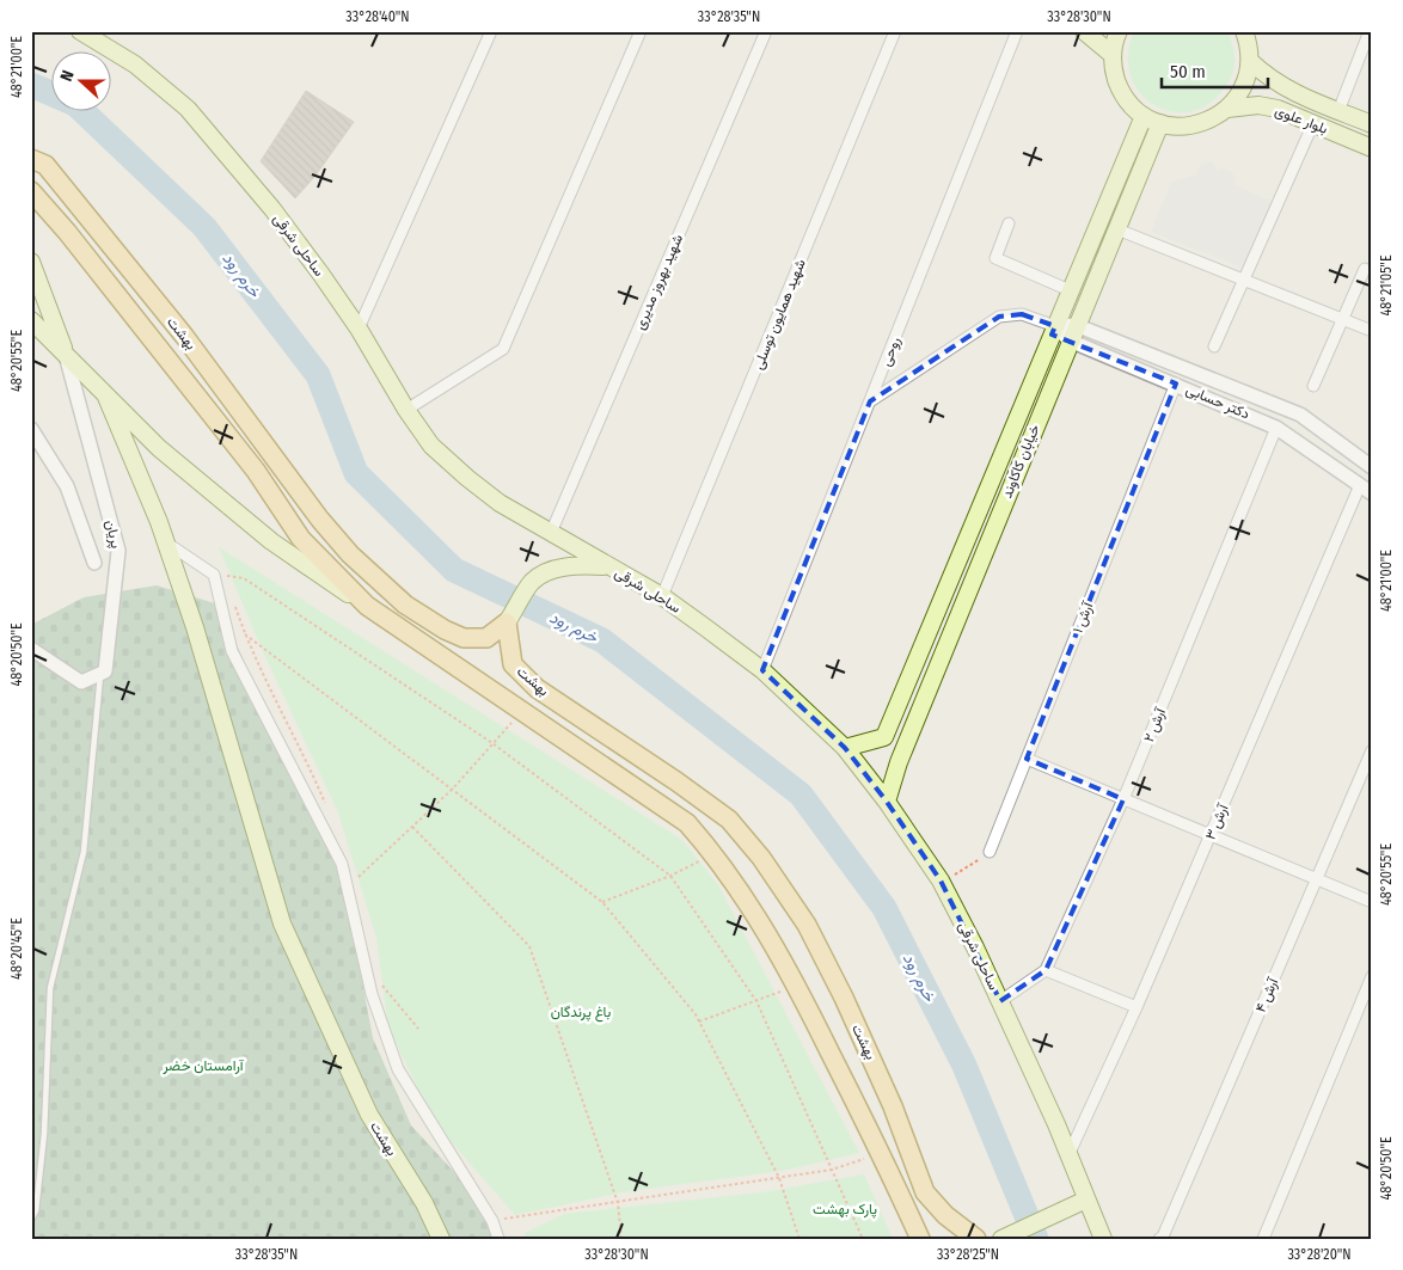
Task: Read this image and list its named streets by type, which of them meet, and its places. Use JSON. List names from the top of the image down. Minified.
{"streets":{"main road":["بلوار علوی","ساحلی شرقی","بهشت","خیابان کاکاوند"],"street":["شهید بهروز مدیری","شهید همایون توسلی","روحی","دکتر حسابی","پریان","آرش ۱","آرش ۲","آرش ۳","آرش ۴"]},"crossings":[["ساحلی شرقی","شهید بهروز مدیری"],["ساحلی شرقی","شهید همایون توسلی"],["ساحلی شرقی","روحی"],["ساحلی شرقی","خیابان کاکاوند"],["ساحلی شرقی","آرش ۳"],["روحی","دکتر حسابی"],["دکتر حسابی","خیابان کاکاوند"],["دکتر حسابی","آرش ۱"],["دکتر حسابی","آرش ۲"],["دکتر حسابی","آرش ۳"]],"water":["خرم رود"],"parks":["باغ پرندگان","آرامستان خضر","پارک بهشت"],"scale_bar":"50 m","north":"left","coordinates":["33°28'40\"N","33°28'35\"N","33°28'30\"N","48°21'00\"E","48°21'05\"E","48°20'55\"E","48°20'50\"E","48°20'45\"E","33°28'25\"N","33°28'20\"N"]}
